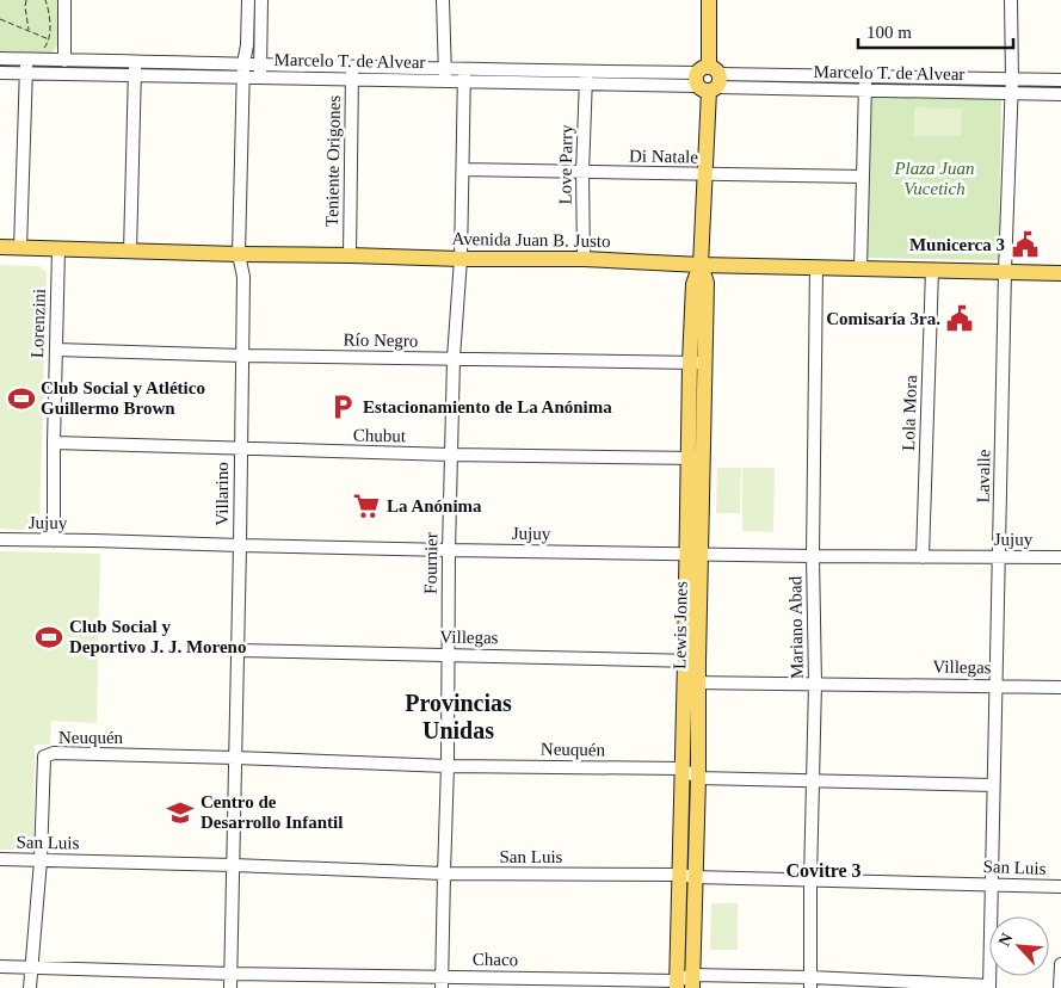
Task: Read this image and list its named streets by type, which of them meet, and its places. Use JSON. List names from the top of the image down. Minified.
{"streets":{"main road":["Avenida Juan B. Justo","Lewis Jones"],"street":["Marcelo T. de Alvear","Di Natale","Teniente Origones","Love Parry","Lorenzini","Río Negro","Lola Mora","Chubut","Lavalle","Villarino","Jujuy","Fournier","Mariano Abad","Villegas","Neuquén","San Luis","Chaco"]},"crossings":[["Marcelo T. de Alvear","Teniente Origones"],["Marcelo T. de Alvear","Love Parry"],["Marcelo T. de Alvear","Lavalle"],["Marcelo T. de Alvear","Villarino"],["Marcelo T. de Alvear","Fournier"],["Marcelo T. de Alvear","Lewis Jones"],["Di Natale","Love Parry"],["Di Natale","Fournier"],["Di Natale","Lewis Jones"],["Teniente Origones","Avenida Juan B. Justo"],["Love Parry","Avenida Juan B. Justo"],["Avenida Juan B. Justo","Lorenzini"],["Avenida Juan B. Justo","Lola Mora"],["Avenida Juan B. Justo","Lavalle"],["Avenida Juan B. Justo","Villarino"],["Avenida Juan B. Justo","Fournier"],["Avenida Juan B. Justo","Lewis Jones"],["Avenida Juan B. Justo","Mariano Abad"],["Lorenzini","Río Negro"],["Lorenzini","Chubut"],["Lorenzini","Jujuy"],["Río Negro","Villarino"],["Río Negro","Fournier"],["Río Negro","Lewis Jones"],["Lola Mora","Jujuy"],["Chubut","Villarino"],["Chubut","Fournier"],["Chubut","Lewis Jones"],["Lavalle","Jujuy"],["Lavalle","Villegas"],["Lavalle","Neuquén"],["Lavalle","San Luis"],["Lavalle","Chaco"],["Villarino","Jujuy"],["Villarino","Villegas"],["Villarino","Neuquén"],["Villarino","San Luis"],["Villarino","Chaco"],["Jujuy","Fournier"],["Jujuy","Lewis Jones"],["Jujuy","Mariano Abad"],["Fournier","Villegas"],["Fournier","Neuquén"],["Fournier","San Luis"],["Fournier","Chaco"],["Lewis Jones","Villegas"],["Lewis Jones","Neuquén"],["Lewis Jones","San Luis"],["Lewis Jones","Chaco"],["Mariano Abad","Villegas"],["Mariano Abad","Neuquén"],["Mariano Abad","San Luis"],["Mariano Abad","Chaco"],["Neuquén","San Luis"]],"districts":["Provincias Unidas","Covitre 3"],"parks":["Plaza Juan Vucetich"],"places":{"public building":["Municerca 3","Comisaría 3ra."],"sports":["Club Social y Atlético Guillermo Brown","Club Social y Deportivo J. J. Moreno"],"parking":["Estacionamiento de La Anónima"],"supermarket":["La Anónima"],"school or university":["Centro de Desarrollo Infantil"]},"scale_bar":"100 m","north":"top left"}
